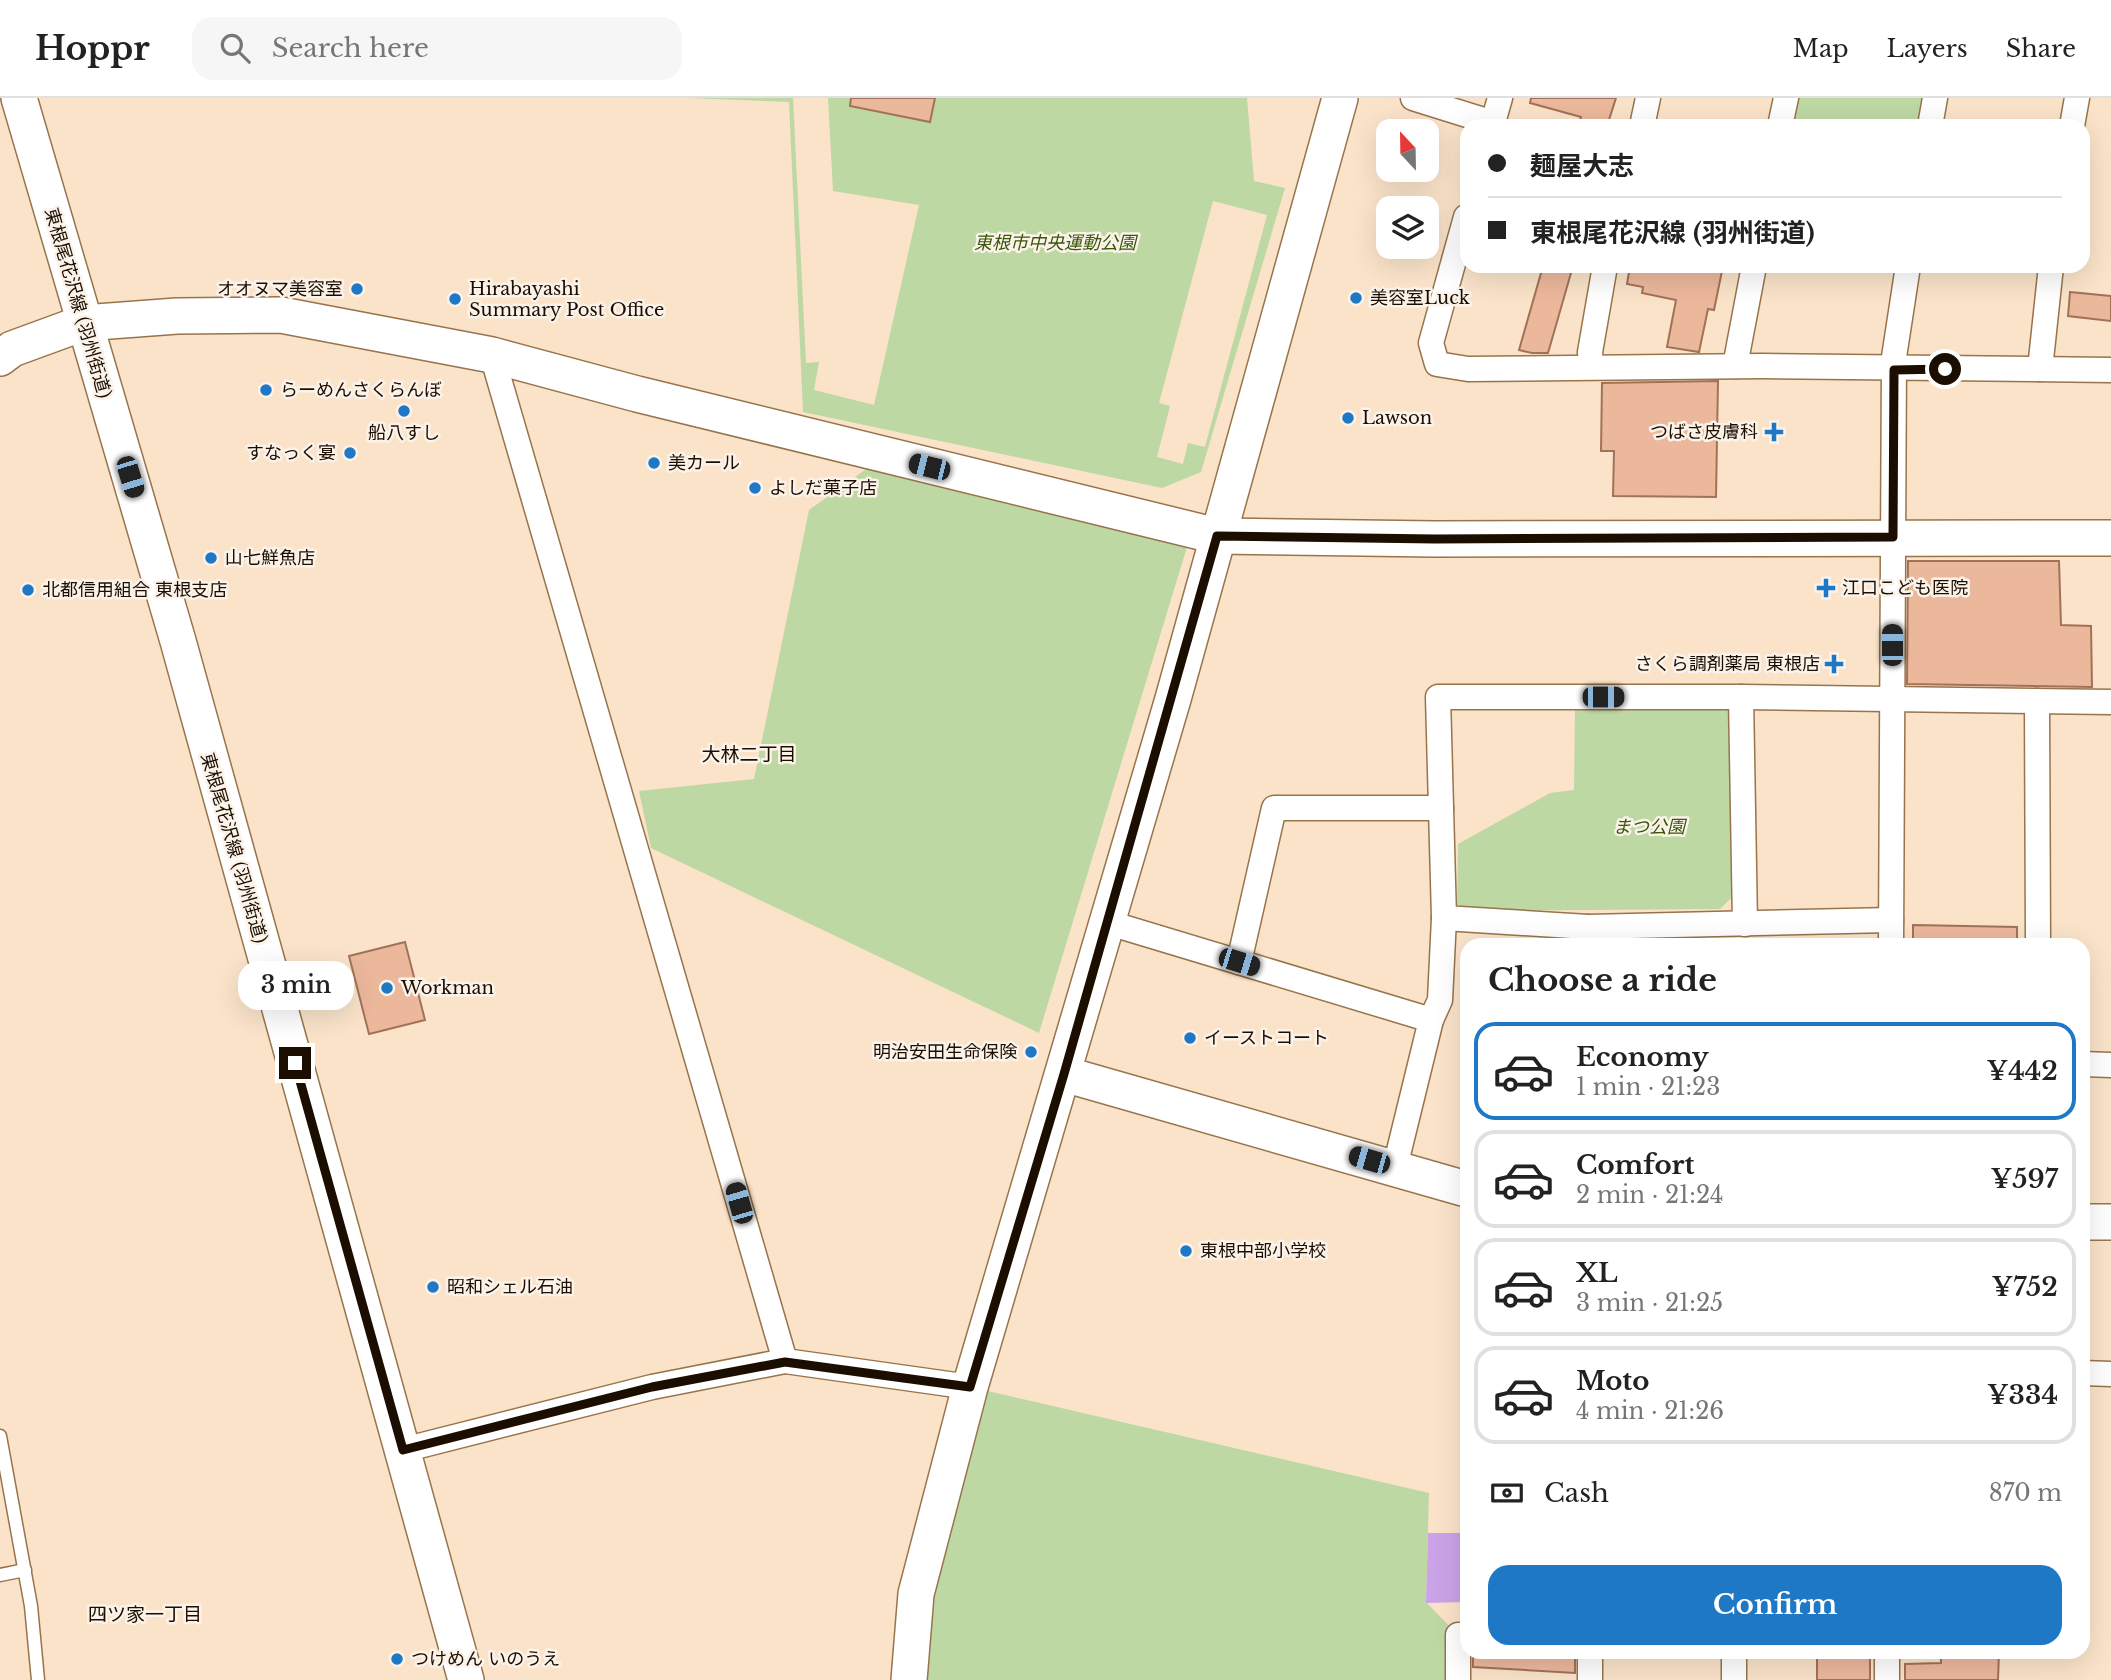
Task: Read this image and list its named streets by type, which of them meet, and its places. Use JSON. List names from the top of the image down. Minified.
{"streets":{"street":["東根尾花沢線 (羽州街道)"]},"districts":["大林二丁目","四ツ家一丁目"],"parks":["東根市中央運動公園","まつ公園"],"places":{"other":["オオヌマ美容室","美容室Luck","Hirabayashi Summary Post Office","らーめんさくらんぼ","船八すし","Lawson","すなっく宴","美カール","よしだ菓子店","山七鮮魚店","北都信用組合 東根支店","Workman","イーストコート","明治安田生命保険","東根中部小学校","昭和シェル石油","つけめん いのうえ"],"health":["つばさ皮膚科","江口こども医院","さくら調剤薬局 東根店"]},"north":"top","page":{"header":"Hoppr","search":"Search here","nav":["Map","Layers","Share"],"banner":["麺屋大志","東根尾花沢線 (羽州街道)"],"heading":"Choose a ride","bubble":"3 min","list":[{"name":"Economy","note":"1 min · 21:23","value":"¥442"},{"name":"Comfort","note":"2 min · 21:24","value":"¥597"},{"name":"XL","note":"3 min · 21:25","value":"¥752"},{"name":"Moto","note":"4 min · 21:26","value":"¥334"}],"pay":["Cash","870 m"],"buttons":"Confirm"}}
